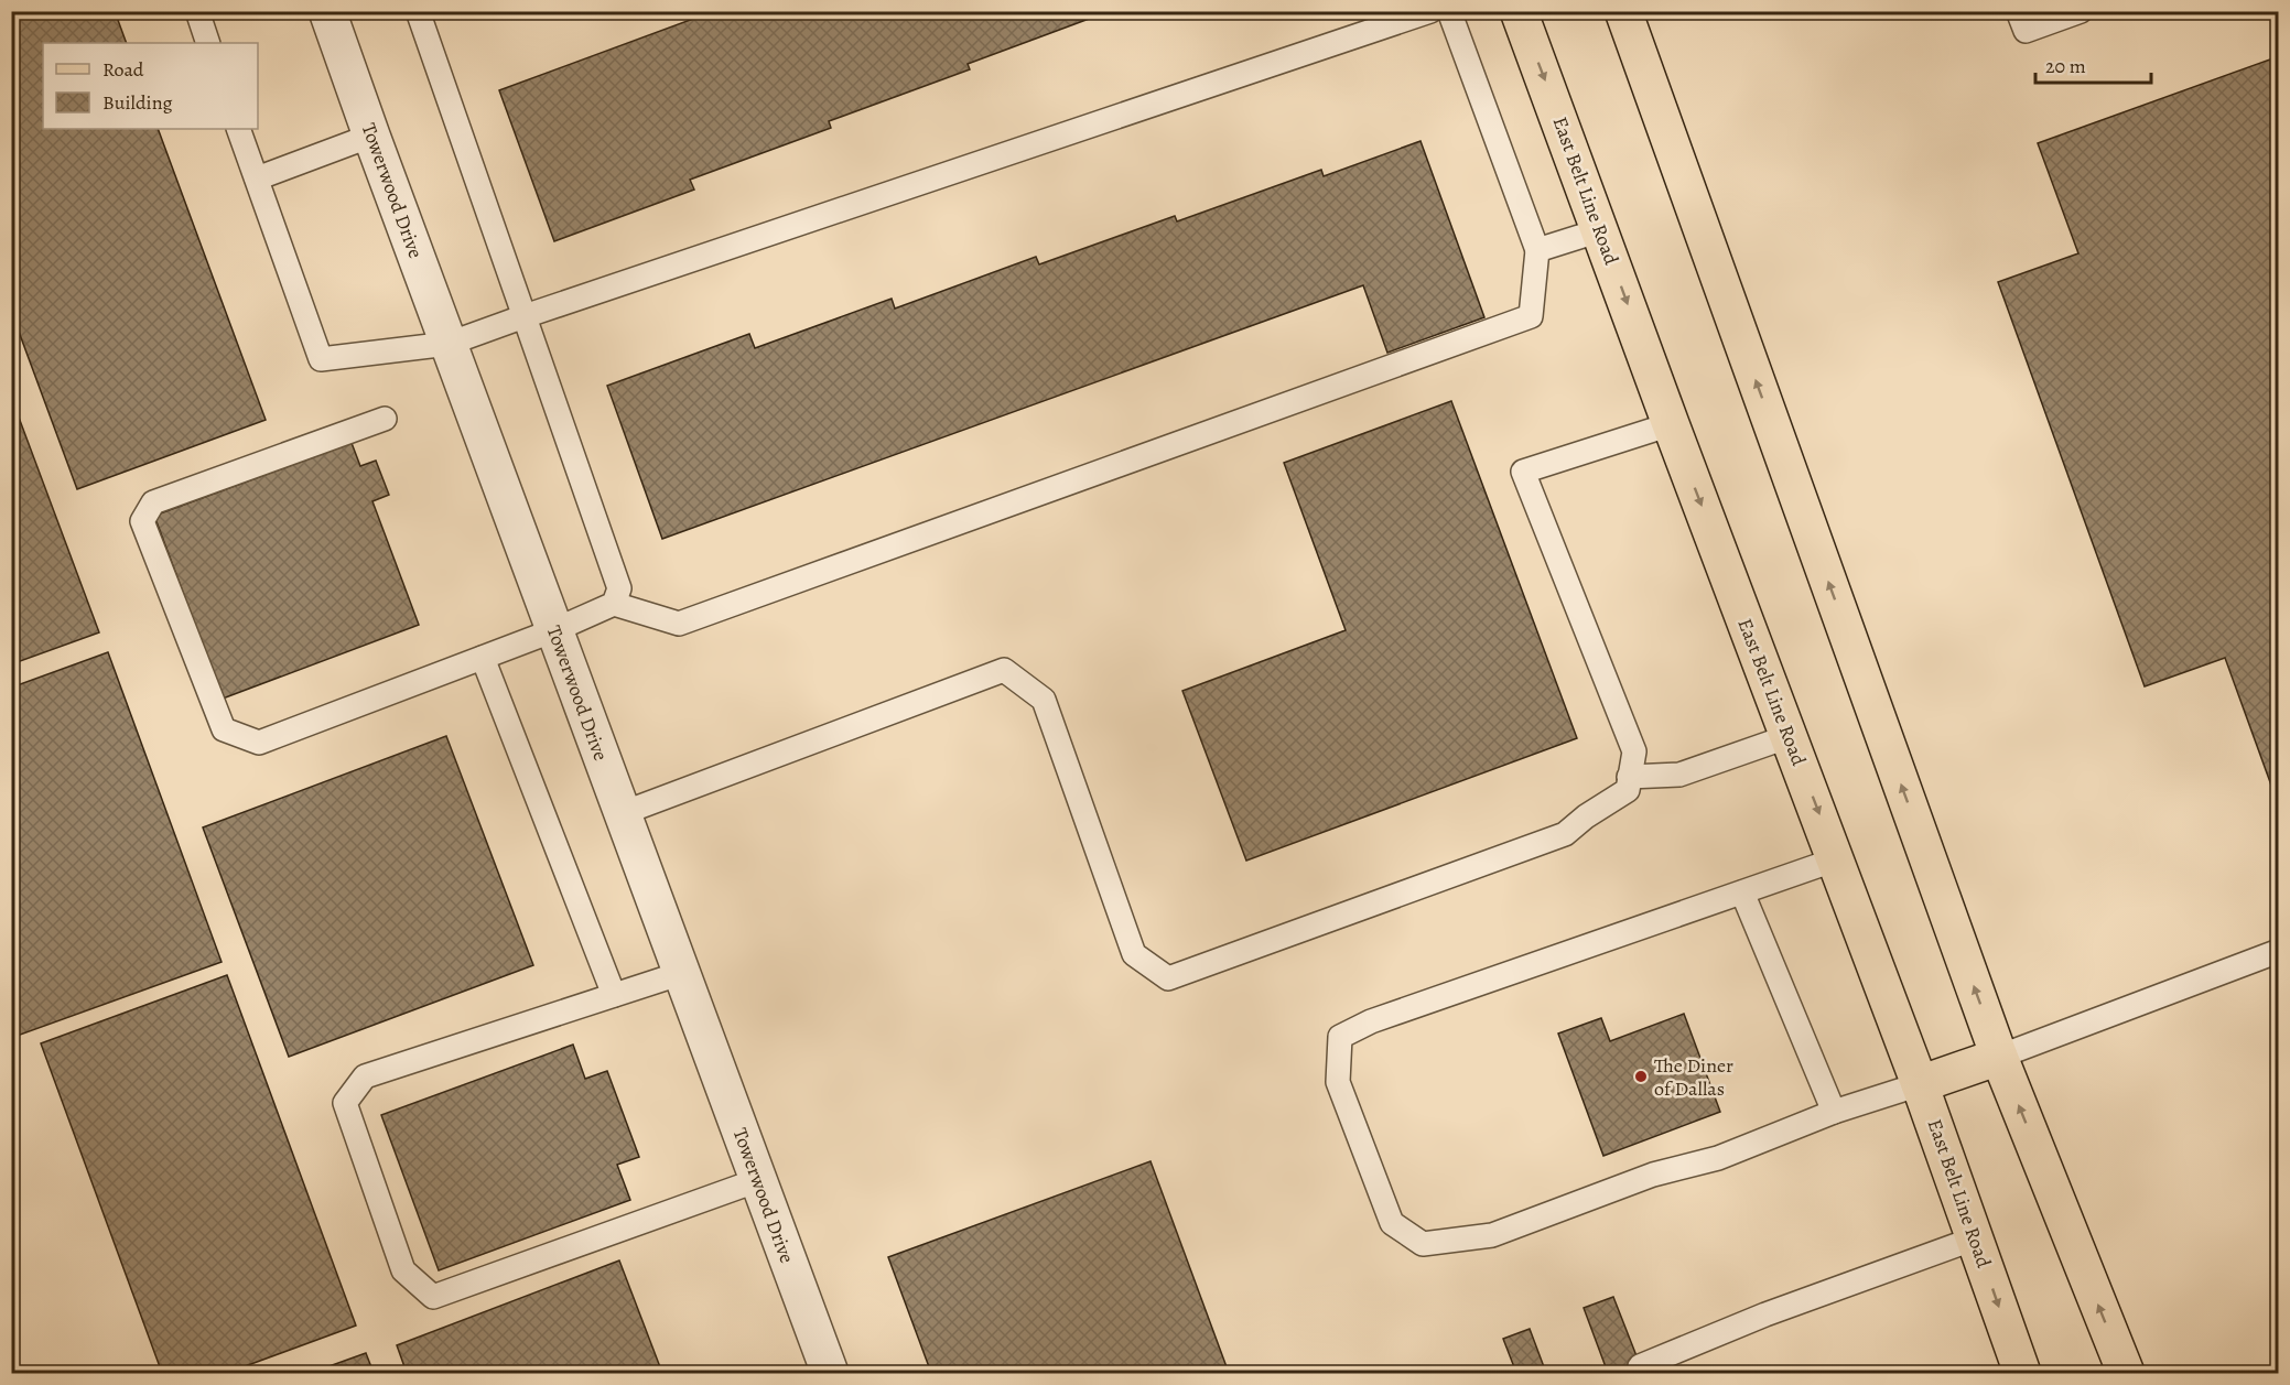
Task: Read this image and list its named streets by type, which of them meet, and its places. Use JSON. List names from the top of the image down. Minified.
{"streets":{"main road":["East Belt Line Road"],"street":["Towerwood Drive"]},"places":["The Diner of Dallas"],"legend":["Road","Building"],"scale_bar":"20 m"}
